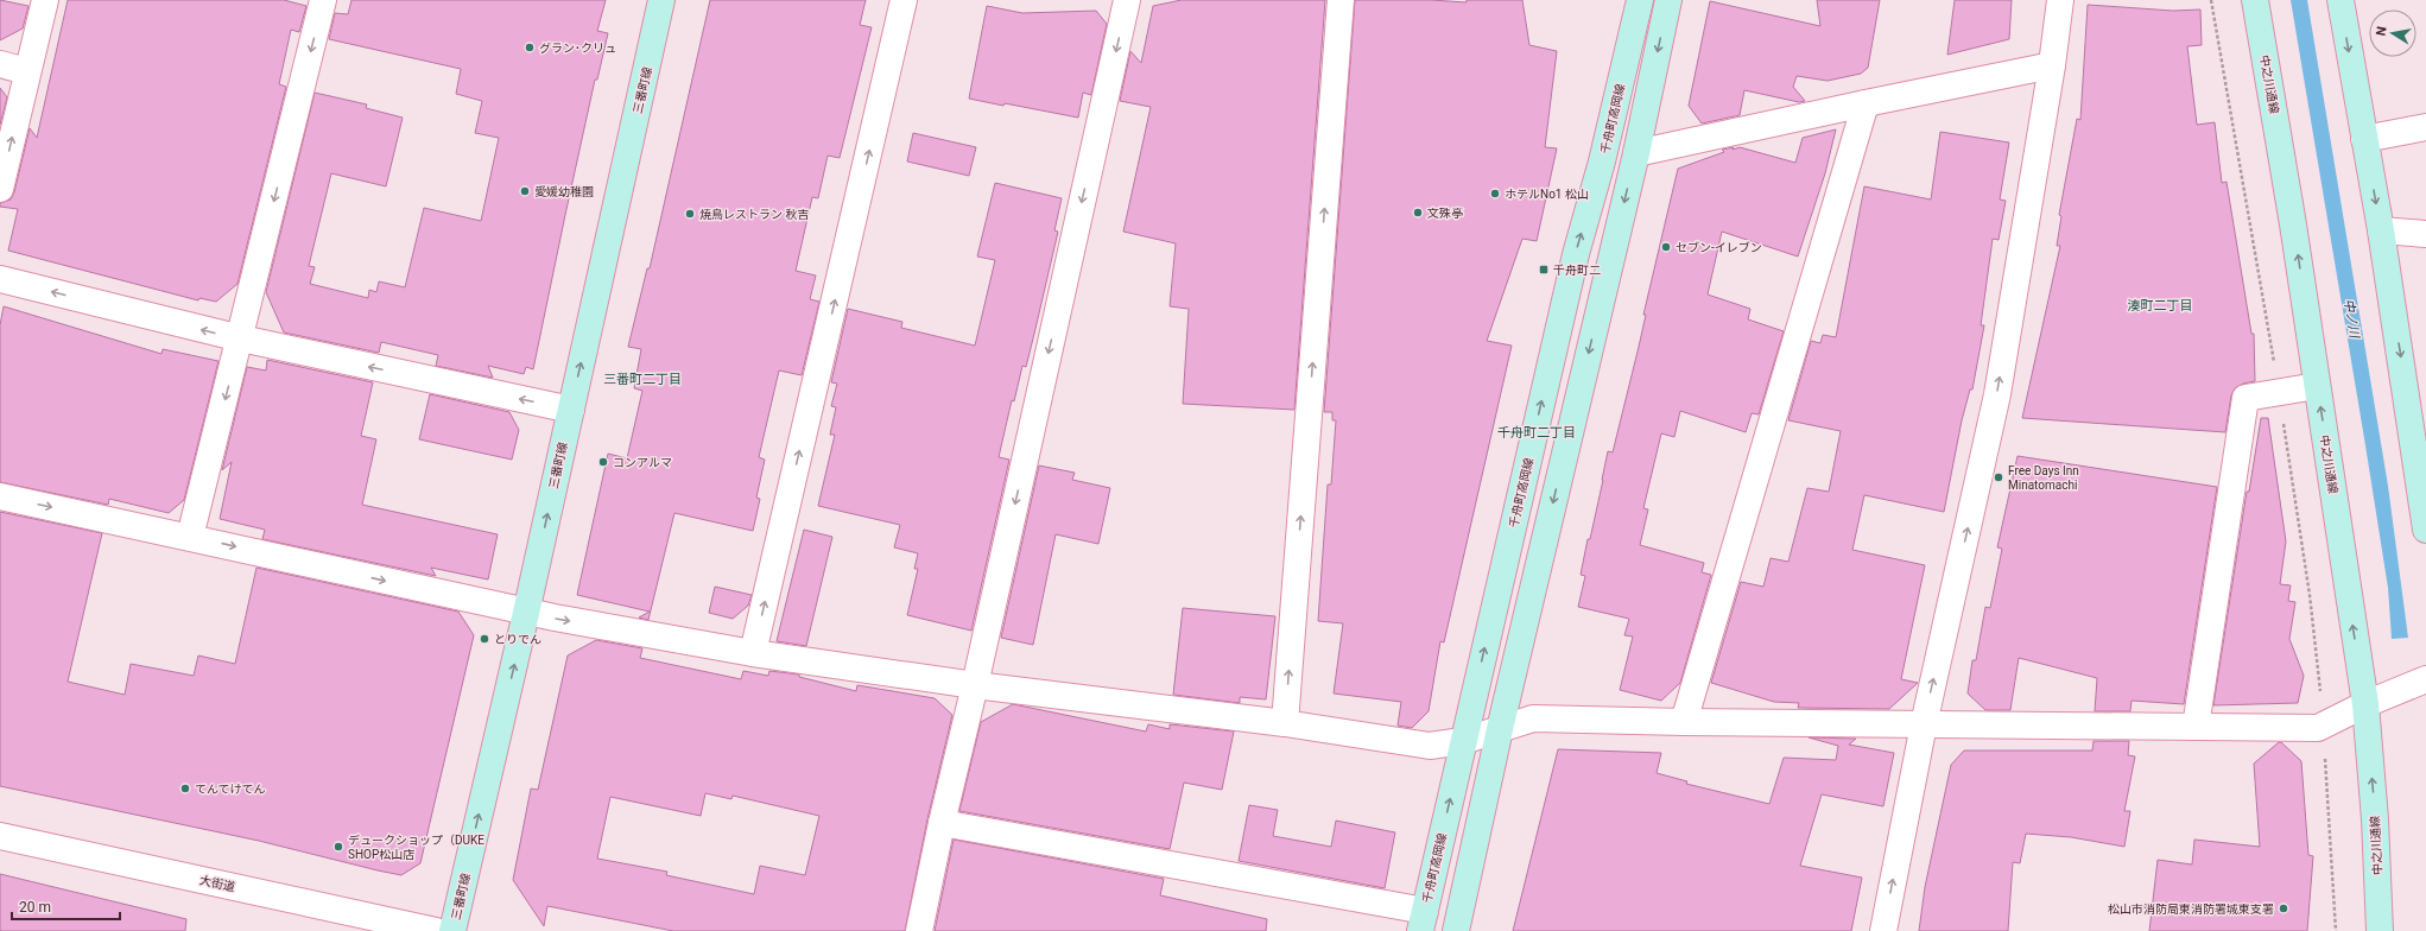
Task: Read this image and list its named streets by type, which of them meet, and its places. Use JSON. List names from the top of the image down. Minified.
{"streets":{"street":["中之川通線","三番町線","千舟町高岡線","大街道"]},"districts":["湊町二丁目","三番町二丁目","千舟町二丁目"],"water":["中ノ川"],"places":{"other":["グラン･クリュ","愛媛幼稚園","ホテルNo1 松山","文殊亭","焼鳥レストラン 秋吉","セブン-イレブン","コンアルマ","Free Days Inn Minatomachi","とりでん","てんてけてん","デュークショップ（DUKE SHOP松山店","松山市消防局東消防署城東支署"],"transit":["千舟町二"]},"scale_bar":"20 m","north":"left"}
